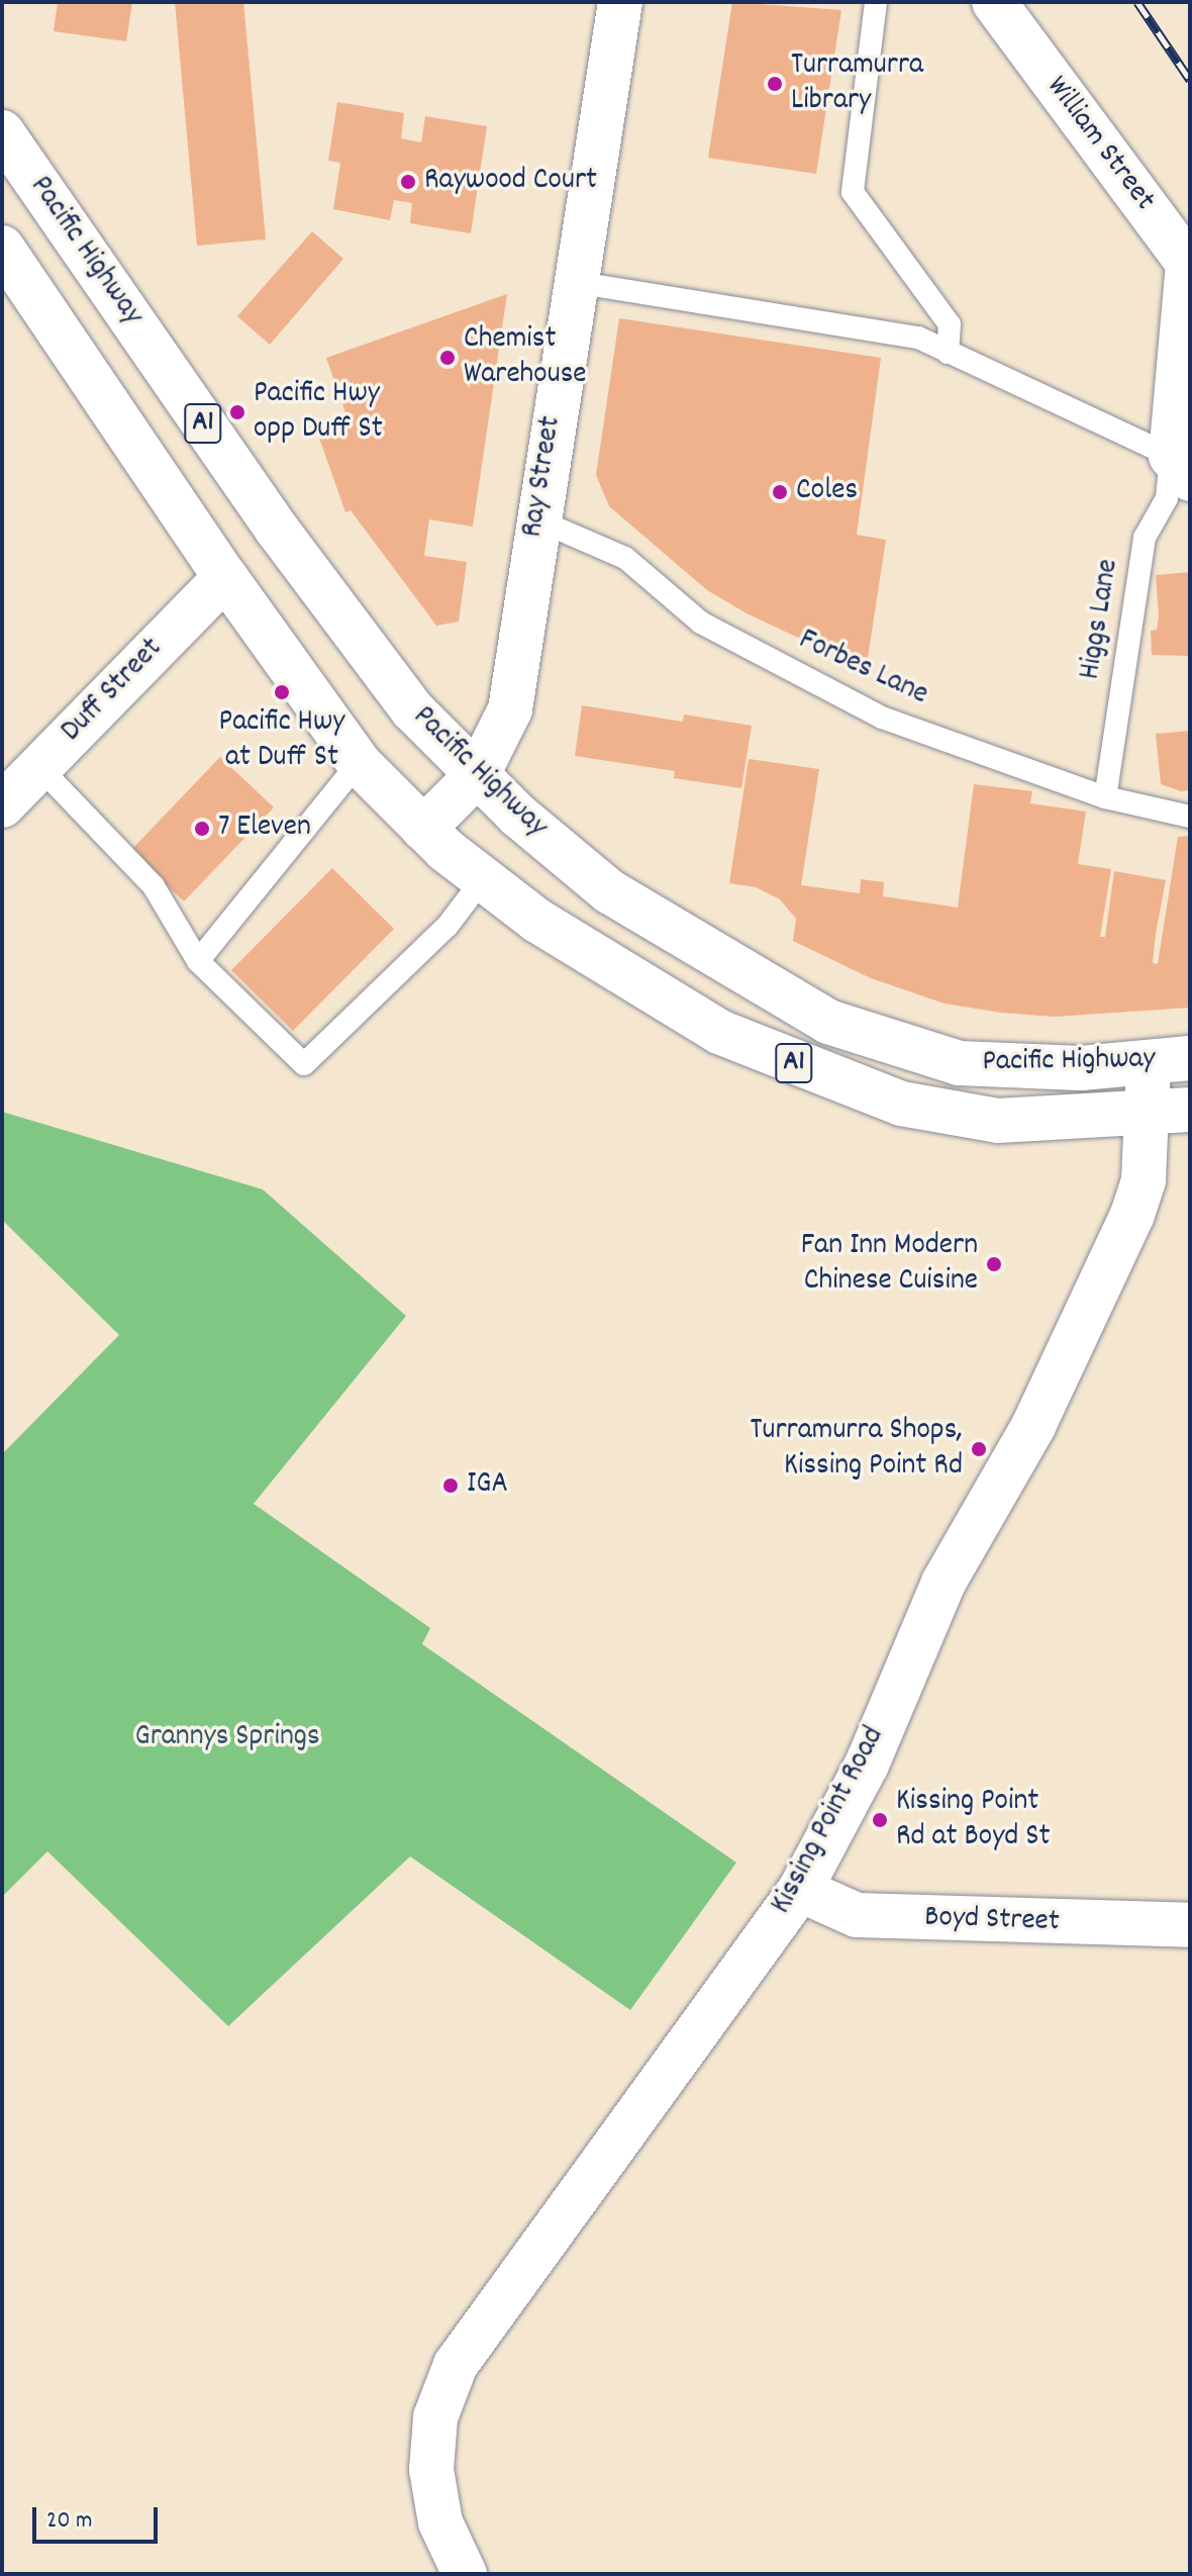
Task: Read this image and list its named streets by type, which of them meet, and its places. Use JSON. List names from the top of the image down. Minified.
{"streets":{"main road":["William Street","Pacific Highway","A1","Ray Street","Duff Street","Kissing Point Road","Boyd Street"],"lane":["Higgs Lane","Forbes Lane"]},"crossings":[["William Street","Higgs Lane"],["Pacific Highway","Ray Street"],["Pacific Highway","Duff Street"],["Pacific Highway","Kissing Point Road"],["Ray Street","Forbes Lane"],["Higgs Lane","Forbes Lane"],["Kissing Point Road","Boyd Street"]],"parks":["Grannys Springs"],"places":["Turramurra Library","Raywood Court","Chemist Warehouse","Pacific Hwy opp Duff St","Coles","Pacific Hwy at Duff St","7 Eleven","Fan Inn Modern Chinese Cuisine","Turramurra Shops, Kissing Point Rd","IGA","Kissing Point Rd at Boyd St"],"scale_bar":"20 m"}
